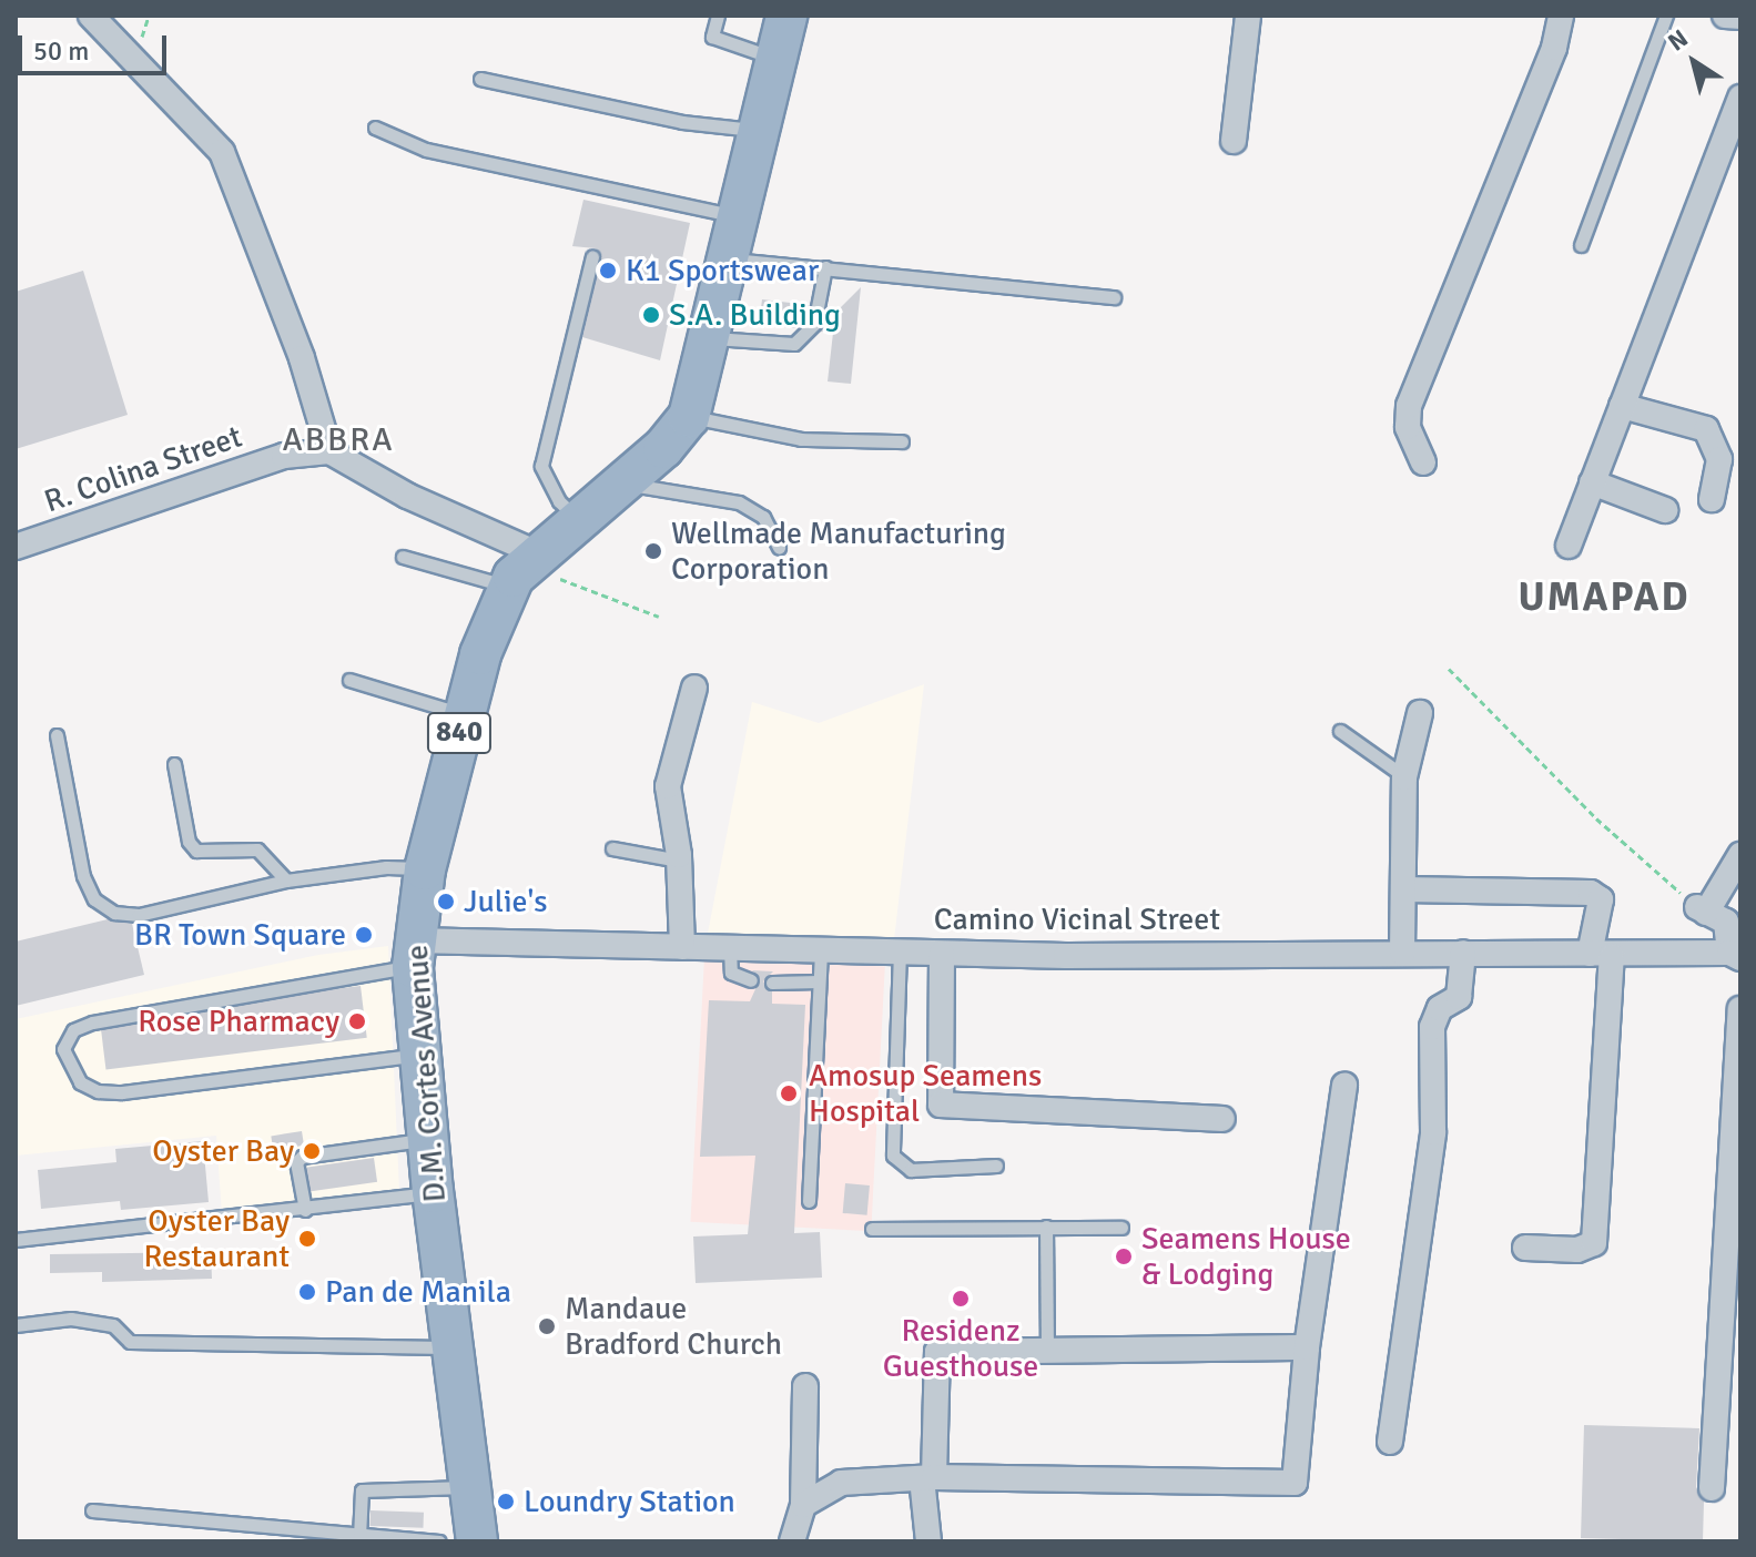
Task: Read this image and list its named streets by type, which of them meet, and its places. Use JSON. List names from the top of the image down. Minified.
{"streets":{"highway":["840","D.M. Cortes Avenue"],"street":["R. Colina Street","Camino Vicinal Street"]},"crossings":[["Camino Vicinal Street","D.M. Cortes Avenue"]],"districts":["ABBRA","UMAPAD"],"places":["K1 Sportswear","S.A. Building","Wellmade Manufacturing Corporation","Julie's","BR Town Square","Rose Pharmacy","Amosup Seamens Hospital","Oyster Bay","Oyster Bay Restaurant","Seamens House & Lodging","Pan de Manila","Residenz Guesthouse","Mandaue Bradford Church","Loundry Station"],"scale_bar":"50 m","north":"top left"}
